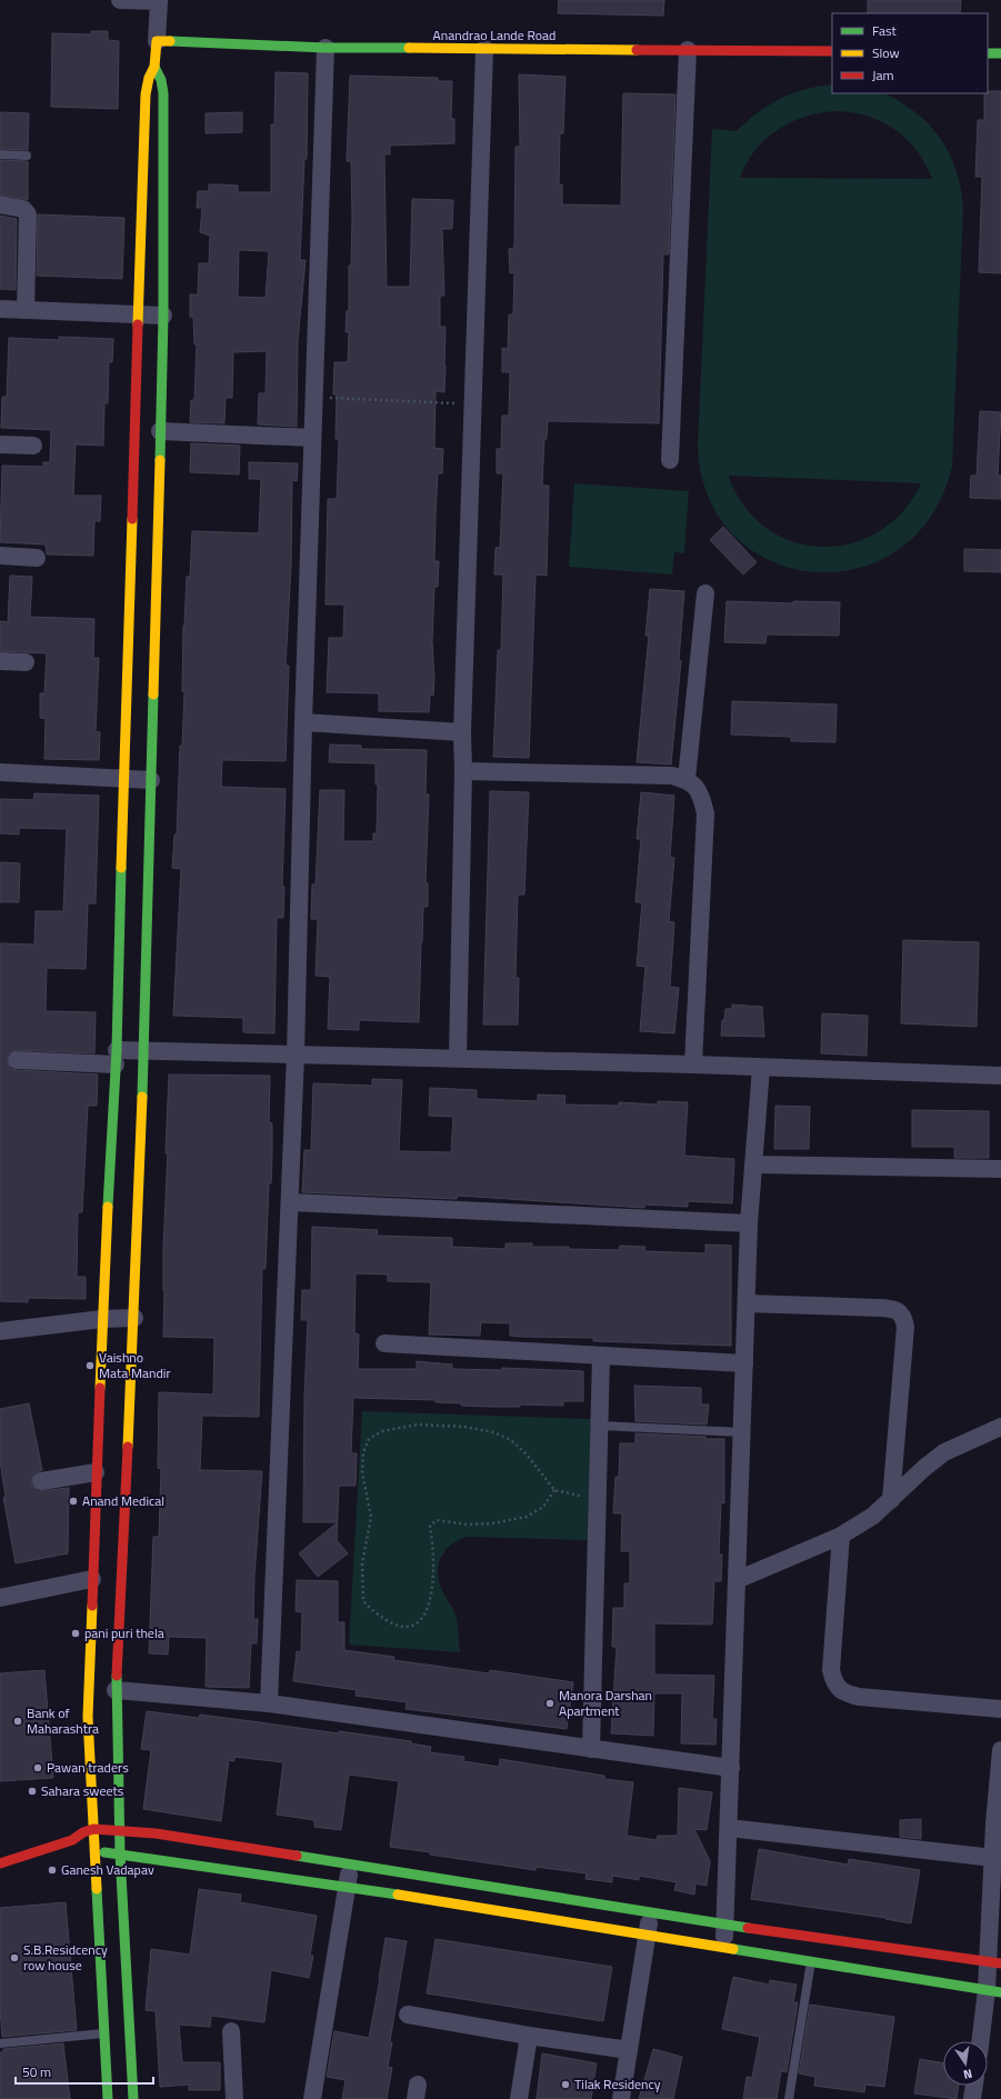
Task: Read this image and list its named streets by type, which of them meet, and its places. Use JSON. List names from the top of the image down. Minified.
{"streets":{"main road":["Anandrao Lande Road"]},"places":["Vaishno Mata Mandir","Anand Medical","pani puri thela","Manora Darshan Apartment","Bank of Maharashtra","Pawan traders","Sahara sweets","Ganesh Vadapav","S.B.Residcency row house","Tilak Residency"],"legend":["Fast","Slow","Jam"],"scale_bar":"50 m","north":"bottom"}
